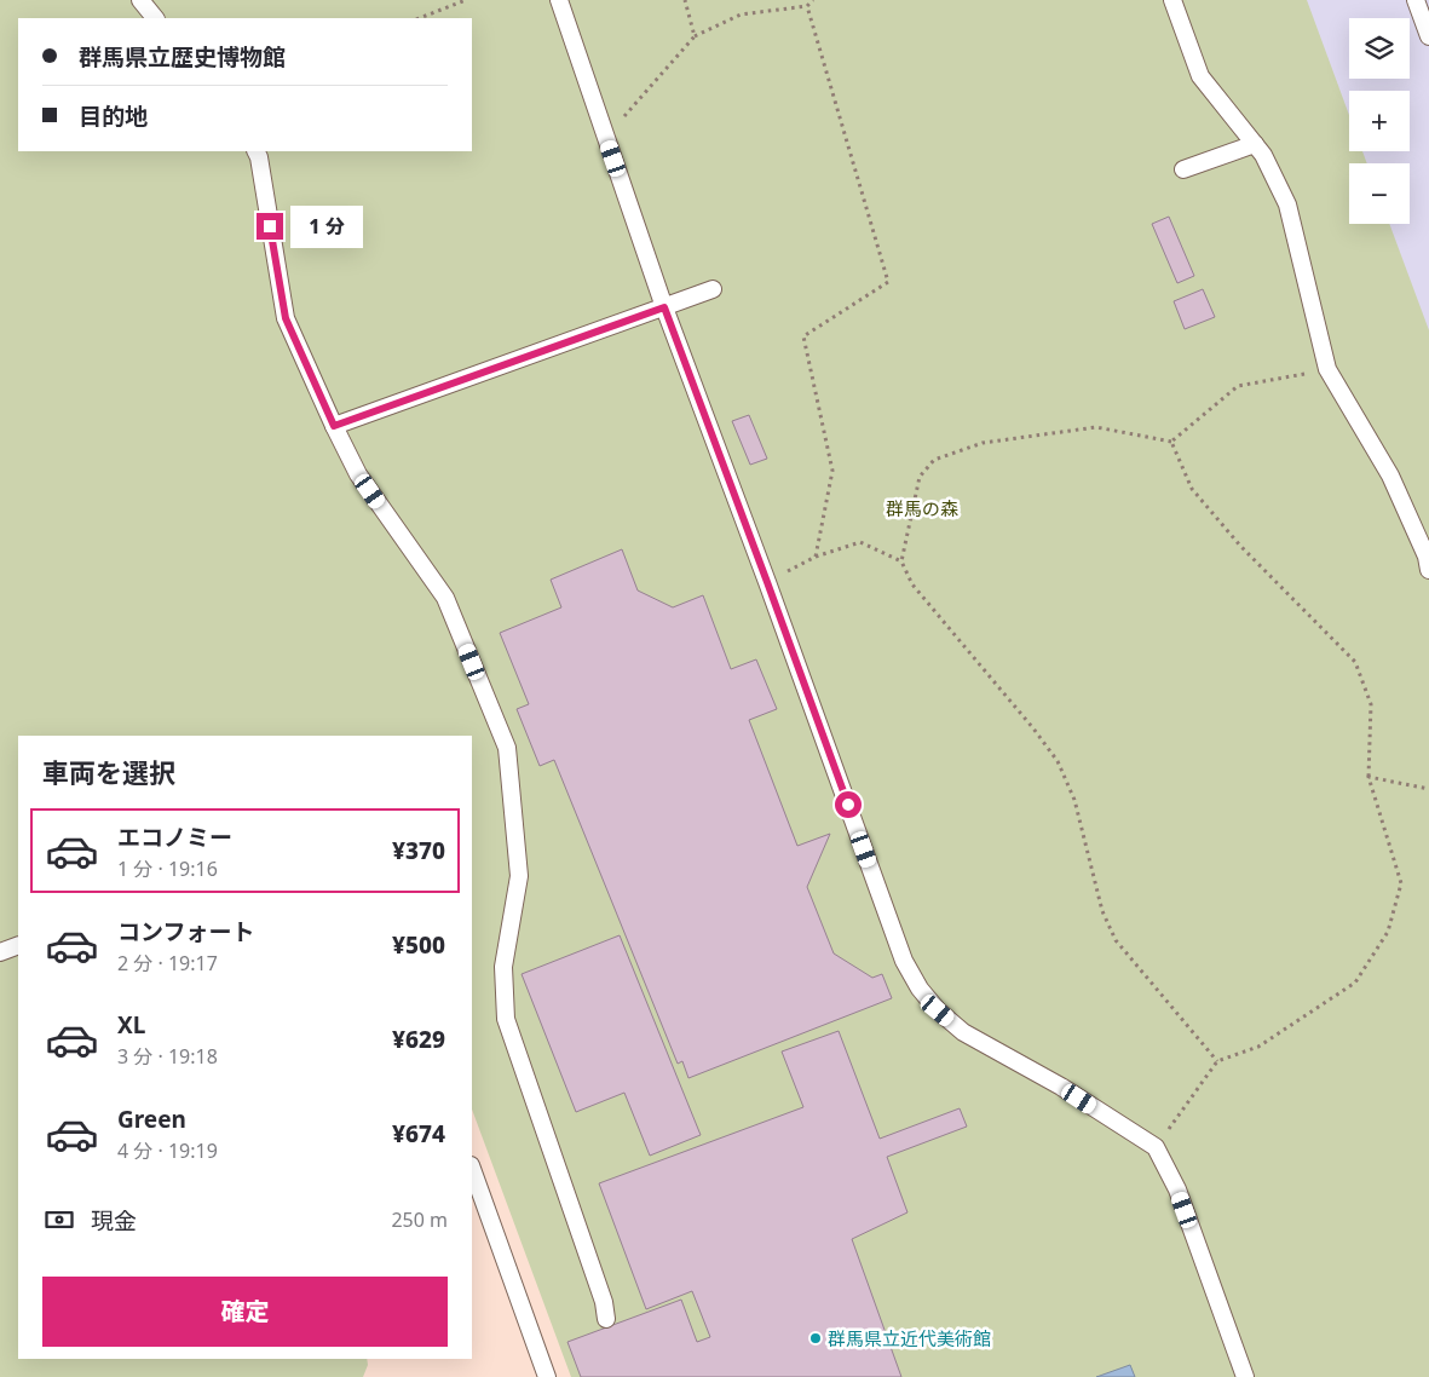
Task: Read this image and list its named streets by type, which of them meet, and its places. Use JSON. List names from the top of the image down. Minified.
{"parks":["群馬の森"],"places":["群馬県立近代美術館"],"page":{"map_buttons":["+","−"],"banner":["群馬県立歴史博物館","目的地"],"bubble":"1 分","heading":"車両を選択","list":[{"name":"エコノミー","note":"1 分 · 19:16","value":"¥370"},{"name":"コンフォート","note":"2 分 · 19:17","value":"¥500"},{"name":"XL","note":"3 分 · 19:18","value":"¥629"},{"name":"Green","note":"4 分 · 19:19","value":"¥674"}],"pay":["現金","250 m"],"buttons":"確定"}}
